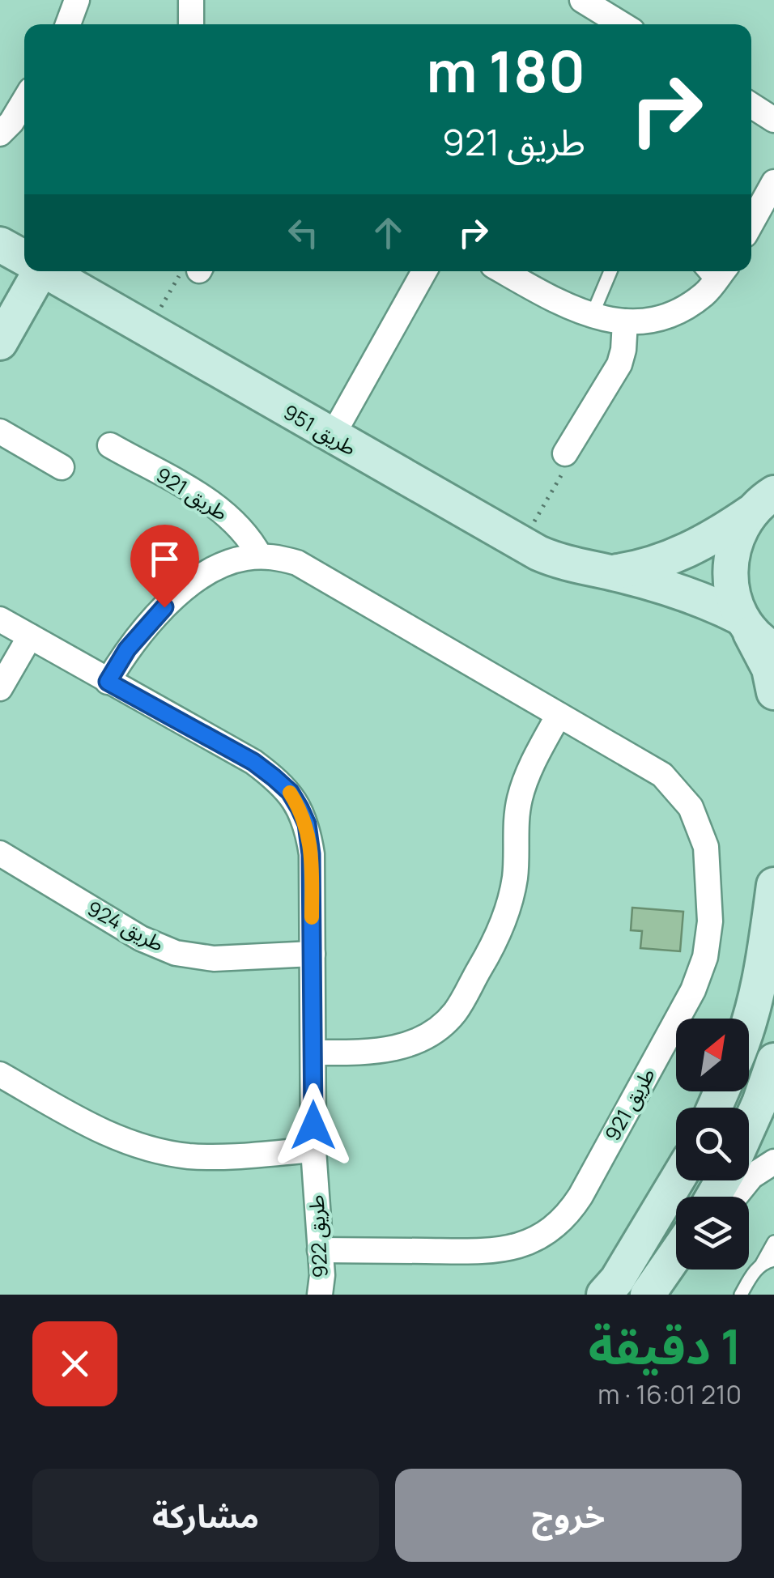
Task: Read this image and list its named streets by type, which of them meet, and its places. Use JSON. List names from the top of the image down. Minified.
{"streets":{"street":["طريق 951","طريق 921","طريق 924","طريق 922"]},"crossings":[["طريق 921","طريق 922"],["طريق 924","طريق 922"]],"north":"top right","page":{"turn":["180 m","طريق 921"],"heading":["1 دقيقة","210 m · 16:01"],"buttons":["خروج","مشاركة"]}}
